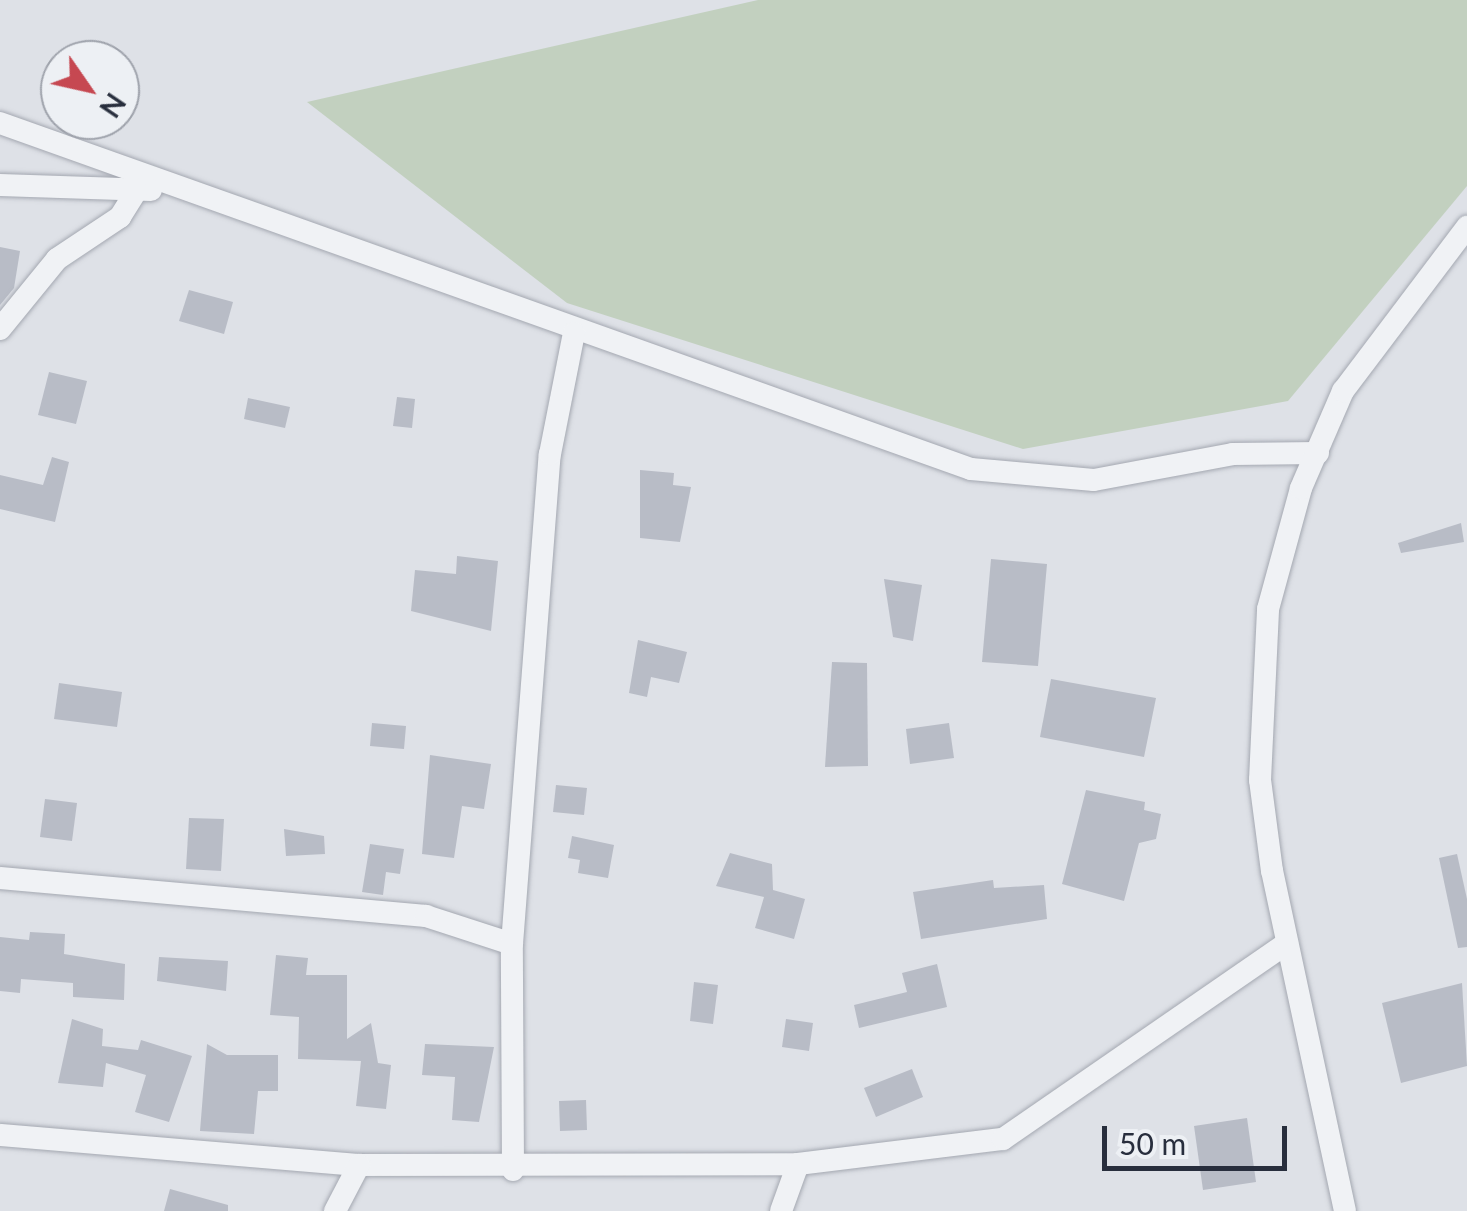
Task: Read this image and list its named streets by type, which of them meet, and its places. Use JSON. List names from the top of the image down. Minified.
{"scale_bar":"50 m","north":"bottom right"}
